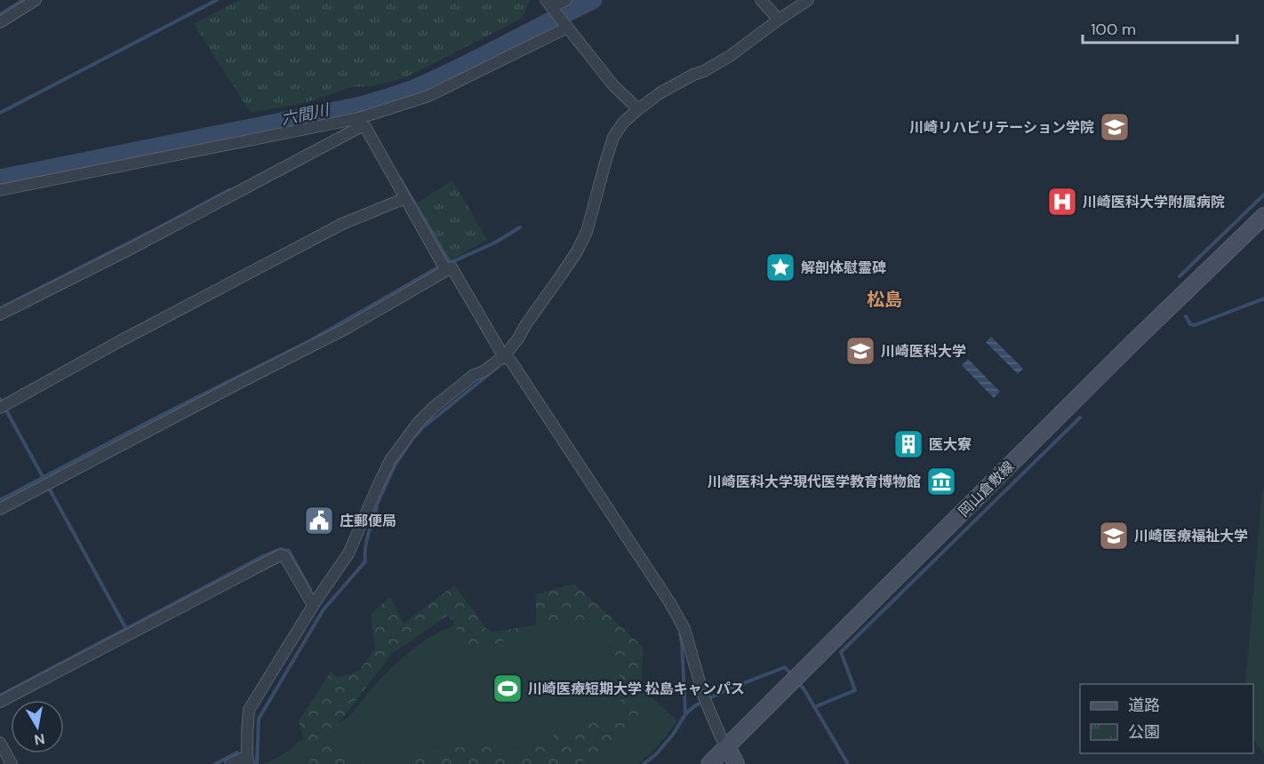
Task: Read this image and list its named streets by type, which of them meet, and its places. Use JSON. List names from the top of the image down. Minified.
{"streets":{"main road":["岡山倉敷線"]},"districts":["松島"],"water":["六間川"],"places":{"school or university":["川崎リハビリテーション学院","川崎医科大学","川崎医療福祉大学"],"hospital":["川崎医科大学附属病院"],"place":["解剖体慰霊碑"],"building":["医大寮"],"museum":["川崎医科大学現代医学教育博物館"],"public building":["庄郵便局"],"sports":["川崎医療短期大学 松島キャンパス"]},"legend":["道路","公園"],"scale_bar":"100 m","north":"bottom"}
